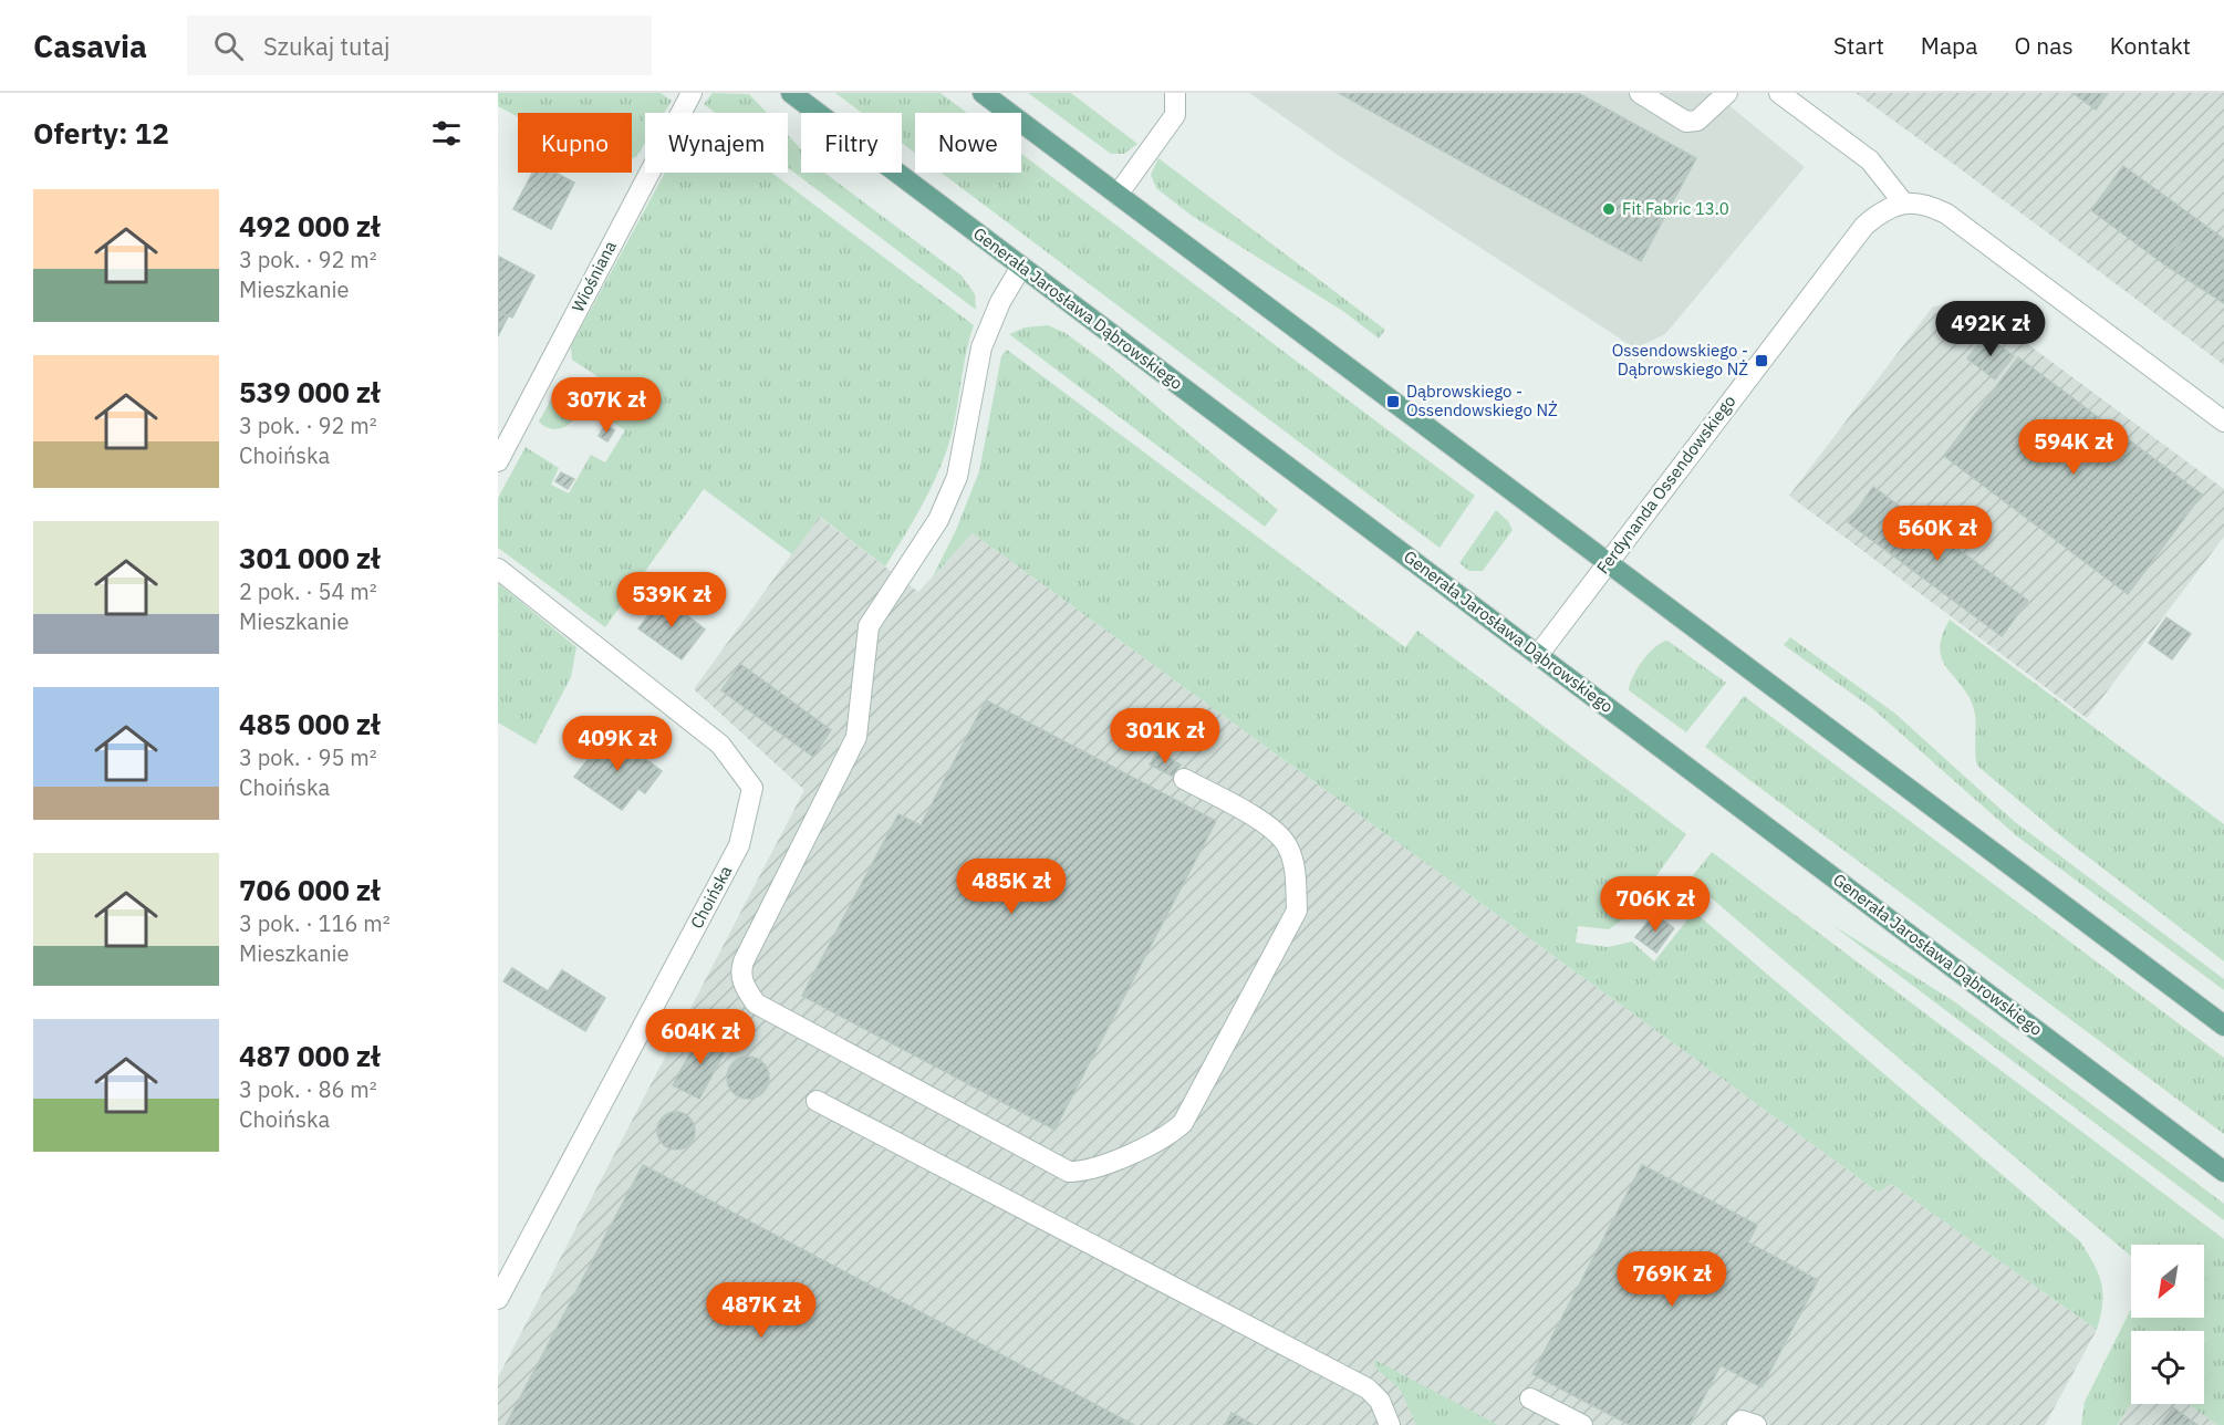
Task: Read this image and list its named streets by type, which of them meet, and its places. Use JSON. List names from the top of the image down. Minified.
{"streets":{"main road":["Generała Jarosława Dąbrowskiego"],"street":["Wiośniana","Ferdynanda Ossendowskiego","Choińska"]},"crossings":[["Generała Jarosława Dąbrowskiego","Ferdynanda Ossendowskiego"]],"places":{"other":["Fit Fabric 13.0"],"transit":["Ossendowskiego - Dąbrowskiego NŻ","Dąbrowskiego - Ossendowskiego NŻ"]},"north":"bottom left","page":{"header":"Casavia","search":"Szukaj tutaj","nav":["Start","Mapa","O nas","Kontakt"],"heading":"Oferty: 12","chip":["Kupno","Wynajem","Filtry","Nowe"],"list":[{"name":"492 000 zł","note":"3 pok. · 92 m² · Mieszkanie"},{"name":"539 000 zł","note":"3 pok. · 92 m² · Choińska"},{"name":"301 000 zł","note":"2 pok. · 54 m² · Mieszkanie"},{"name":"485 000 zł","note":"3 pok. · 95 m² · Choińska"},{"name":"706 000 zł","note":"3 pok. · 116 m² · Mieszkanie"},{"name":"487 000 zł","note":"3 pok. · 86 m² · Choińska"}],"price":["492K zł","307K zł","594K zł","560K zł","539K zł","301K zł","409K zł","485K zł","706K zł","604K zł","769K zł","487K zł"]}}
